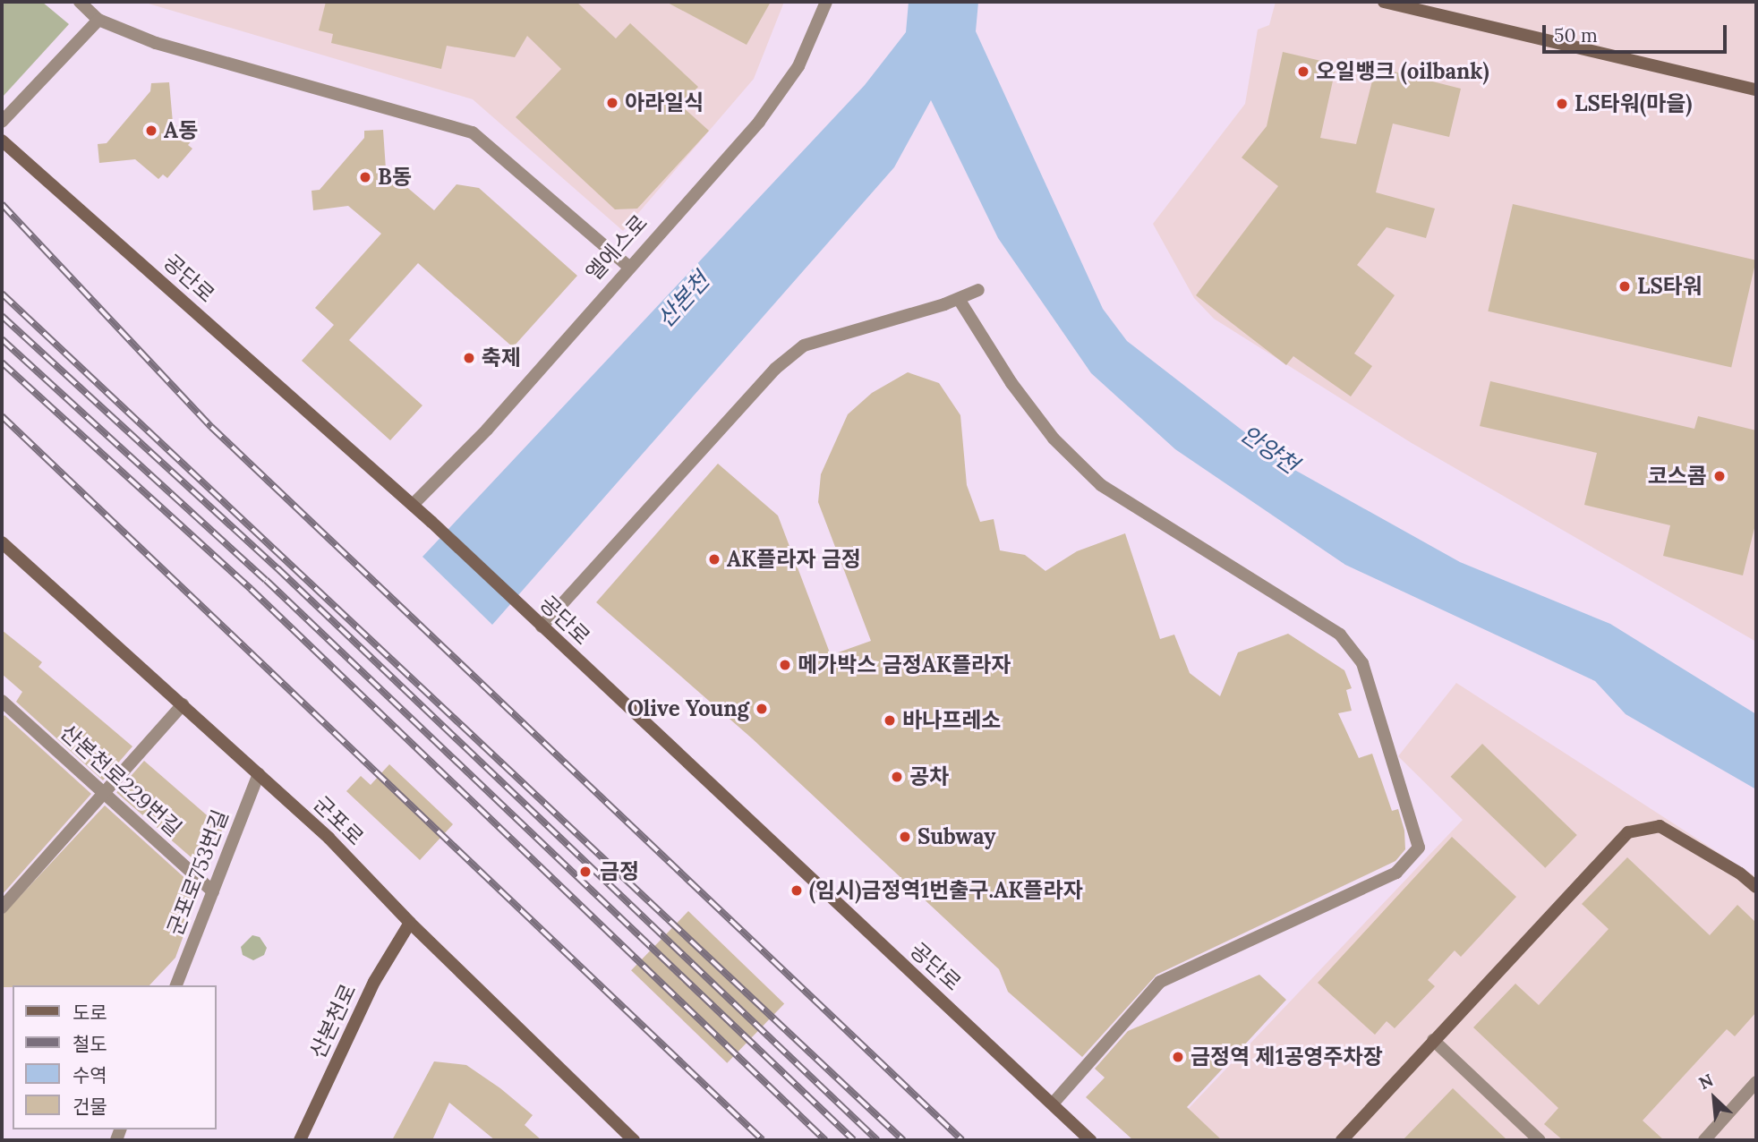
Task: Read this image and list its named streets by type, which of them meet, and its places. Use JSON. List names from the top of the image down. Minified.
{"streets":{"street":["엘에스로","공단로","산본천로229번길","군포로","군포로753번길","산본천로"]},"crossings":[["엘에스로","공단로"],["산본천로229번길","군포로753번길"],["군포로","군포로753번길"],["군포로","산본천로"]],"water":["산본천","안양천"],"places":["오일뱅크 (oilbank)","아라일식","LS타워(마을)","A동","B동","LS타워","축제","코스콤","AK플라자 금정","메가박스 금정AK플라자","Olive Young","바나프레소","공차","Subway","금정","(임시)금정역1번출구.AK플라자","금정역 제1공영주차장"],"legend":["도로","철도","수역","건물"],"scale_bar":"50 m","north":"top left"}
